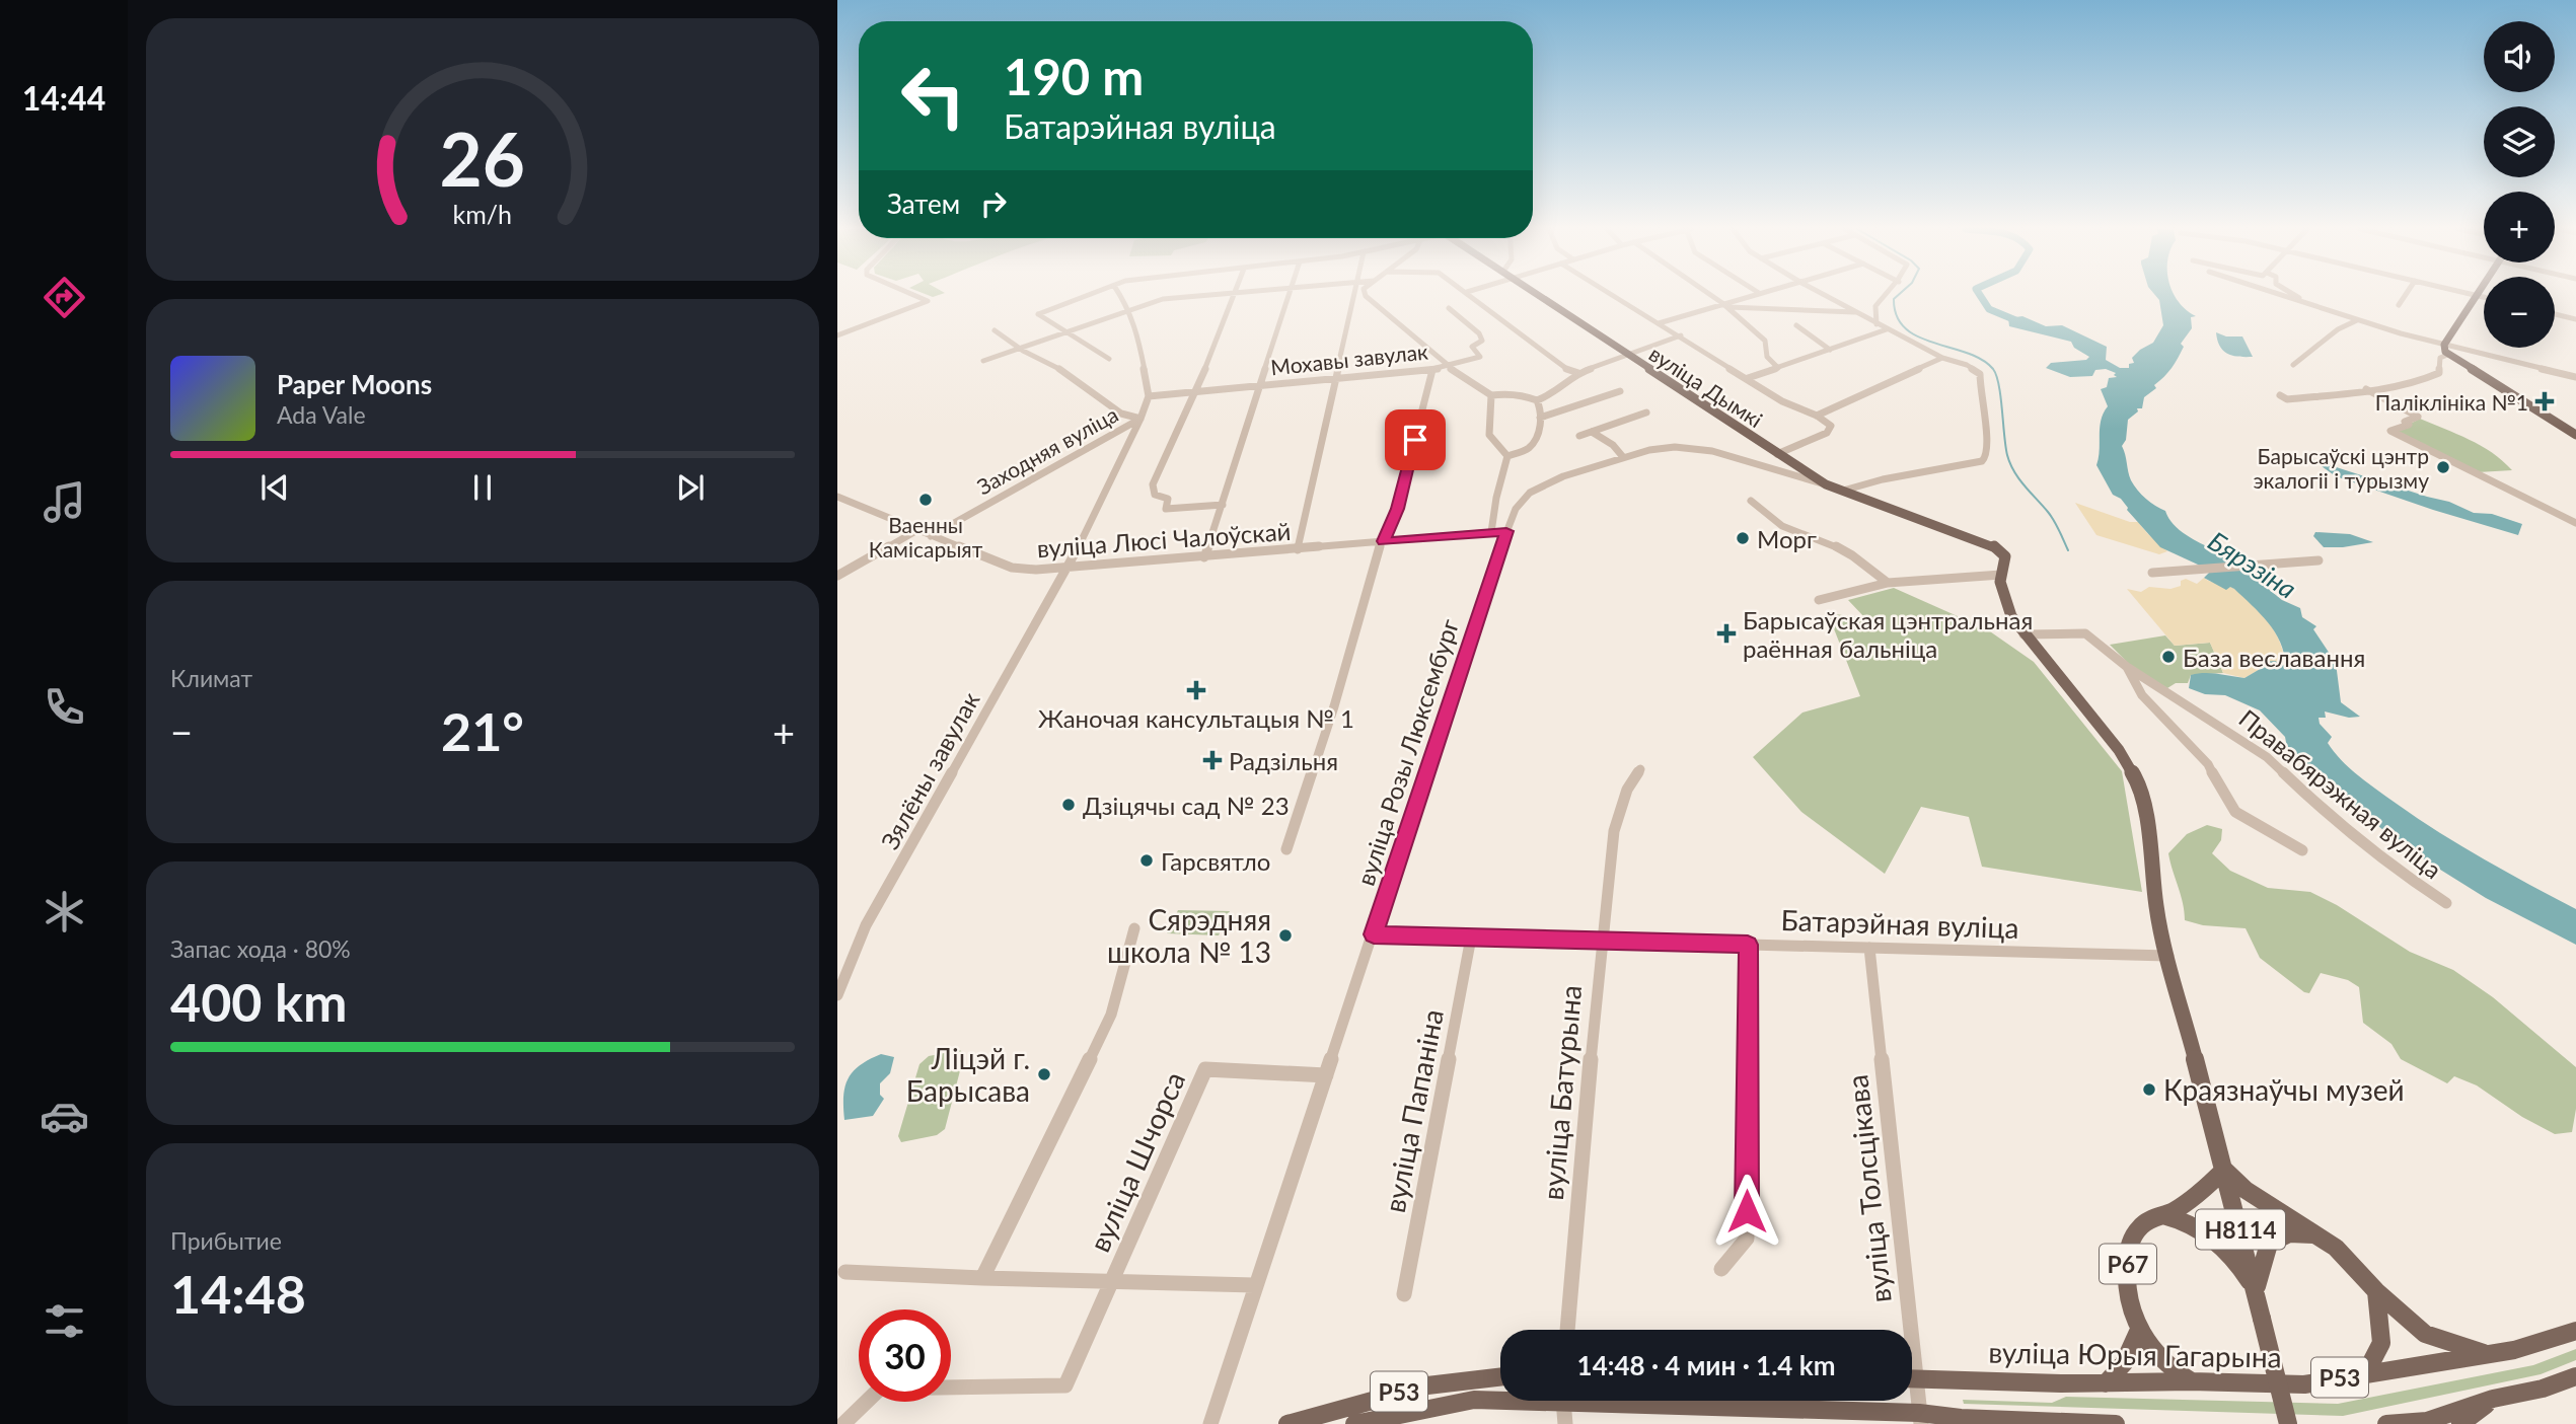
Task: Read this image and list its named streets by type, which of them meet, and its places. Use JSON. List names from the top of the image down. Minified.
{"streets":{"main road":["вуліца Дымкі","вуліца Розы Люксембург","Н8114","Р67","вуліца Юрыя Гагарына","Р53"],"street":["Мохавы завулак","Заходняя вуліца","вуліца Люсі Чалоўскай","Зялёны завулак","Правабярэжная вуліца","Батарэйная вуліца","вуліца Батурына","вуліца Папаніна","вуліца Шчорса","вуліца Толсцікава"]},"crossings":[["Мохавы завулак","Зялёны завулак"],["вуліца Дымкі","вуліца Розы Люксембург"],["Заходняя вуліца","вуліца Люсі Чалоўскай"],["Заходняя вуліца","Зялёны завулак"],["вуліца Люсі Чалоўскай","вуліца Розы Люксембург"],["вуліца Люсі Чалоўскай","Зялёны завулак"],["вуліца Розы Люксембург","Батарэйная вуліца"],["вуліца Розы Люксембург","вуліца Шчорса"],["вуліца Розы Люксембург","Н8114"],["Правабярэжная вуліца","Н8114"],["Батарэйная вуліца","вуліца Батурына"],["Батарэйная вуліца","вуліца Папаніна"],["Батарэйная вуліца","вуліца Толсцікава"],["Батарэйная вуліца","Н8114"],["вуліца Толсцікава","Р53"],["Н8114","Р67"],["Р67","вуліца Юрыя Гагарына"]],"water":["Бярэзіна"],"places":{"health":["Паліклініка №1","Барысаўская цэнтральная раённая бальніца","Жаночая кансультацыя № 1","Радзільня"],"other":["Барысаўскі цэнтр экалогіі і турызму","Ваенны Камісарыят","Морг","База веславання","Дзіцячы сад № 23","Гарсвятло","Сярэдняя школа № 13","Ліцэй г. Барысава","Краязнаўчы музей"]},"page":{"tabs":"14:44","map_buttons":["+","−"],"turn":["190 m","Батарэйная вуліца"],"then":"Затем","song":["Paper Moons","Ada Vale"],"tile":["Климат",["Запас хода · 80%","400 km"],["Прибытие","14:48"]],"heat":["−","21°","+"],"limit":"30","trip":"14:48 · 4 мин · 1.4 km","gauge":["26","km/h"]}}
